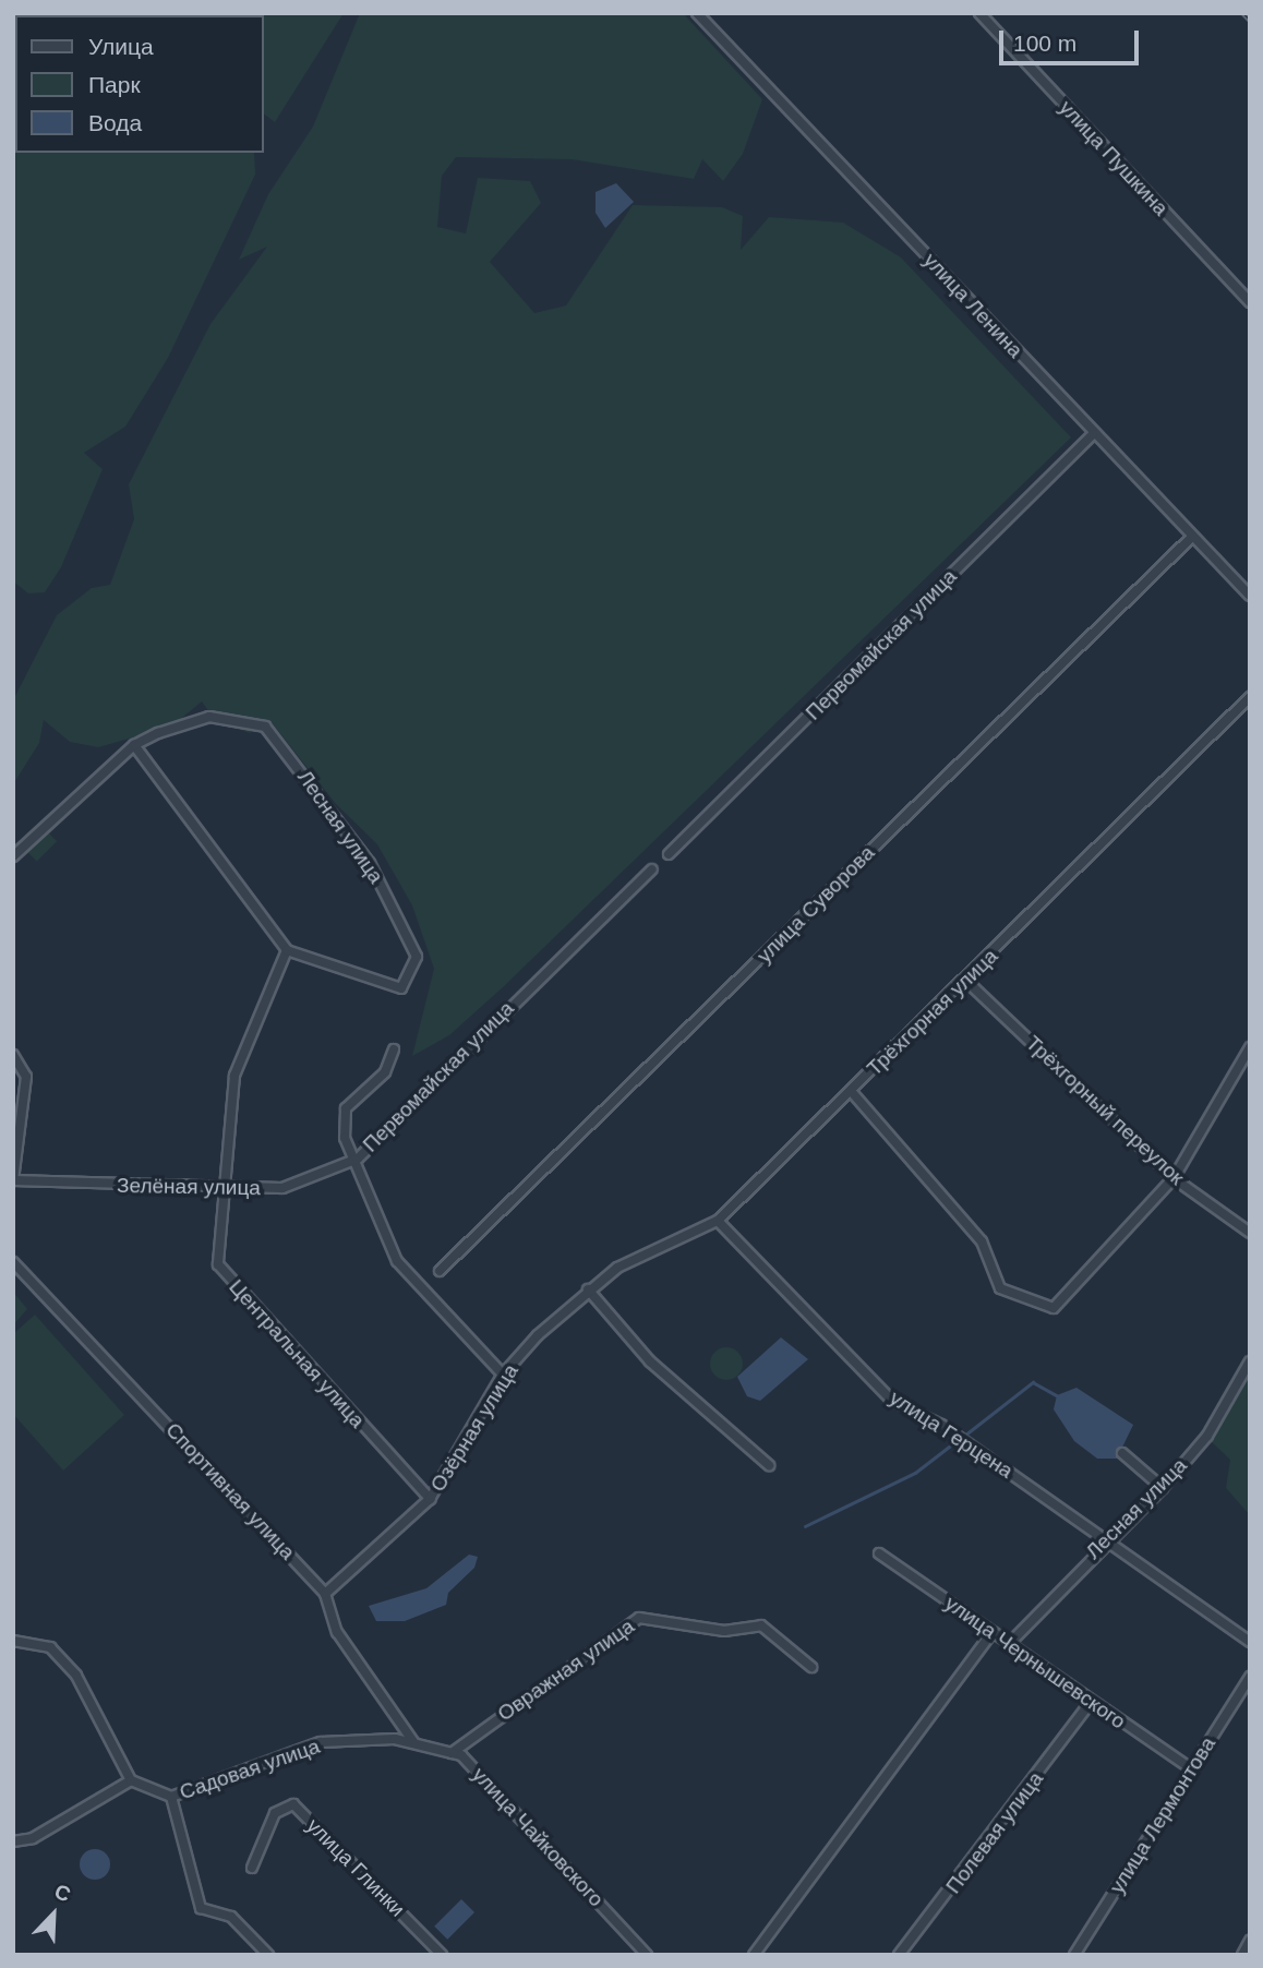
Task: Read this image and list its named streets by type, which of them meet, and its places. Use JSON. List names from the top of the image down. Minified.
{"streets":{"street":["улица Пушкина","улица Ленина","Первомайская улица","Лесная улица","улица Суворова","Трёхгорная улица","Трёхгорный переулок","Зелёная улица","Центральная улица","Озёрная улица","улица Герцена","Спортивная улица","улица Чернышевского","Овражная улица","Садовая улица","улица Лермонтова","Полевая улица","улица Чайковского","улица Глинки"]},"crossings":[["улица Ленина","Первомайская улица"],["улица Ленина","улица Суворова"],["Первомайская улица","Зелёная улица"],["Лесная улица","Центральная улица"],["Лесная улица","улица Герцена"],["Лесная улица","улица Чернышевского"],["Трёхгорная улица","Трёхгорный переулок"],["Трёхгорная улица","Озёрная улица"],["Трёхгорная улица","улица Герцена"],["Зелёная улица","Центральная улица"],["Центральная улица","Озёрная улица"],["Озёрная улица","Спортивная улица"],["Спортивная улица","Садовая улица"],["Спортивная улица","улица Чайковского"],["улица Чернышевского","улица Лермонтова"],["Овражная улица","улица Чайковского"],["Садовая улица","улица Чайковского"]],"legend":["Улица","Парк","Вода"],"scale_bar":"100 m","north":"top right"}
